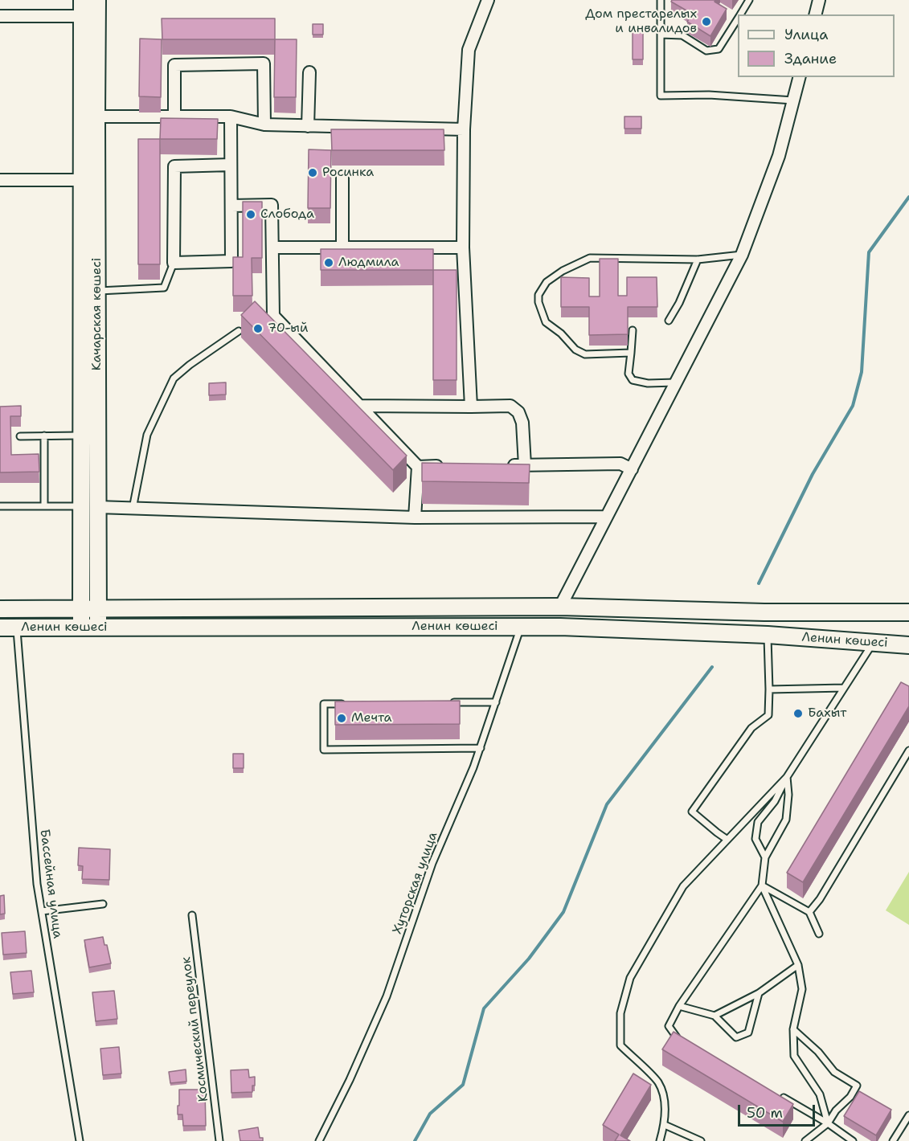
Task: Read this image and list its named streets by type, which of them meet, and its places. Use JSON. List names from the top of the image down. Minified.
{"streets":{"main road":["Качарская көшесі","Ленин көшесі"],"lane":["Хуторская улица","Бассейная улица","Космический переулок"]},"crossings":[["Качарская көшесі","Ленин көшесі"],["Ленин көшесі","Хуторская улица"],["Ленин көшесі","Бассейная улица"]],"places":["Дом престарелых и инвалидов","Росинка","Слобода","Людмила","70-ый","Бахыт","Мечта"],"legend":["Улица","Здание"],"scale_bar":"50 m"}
